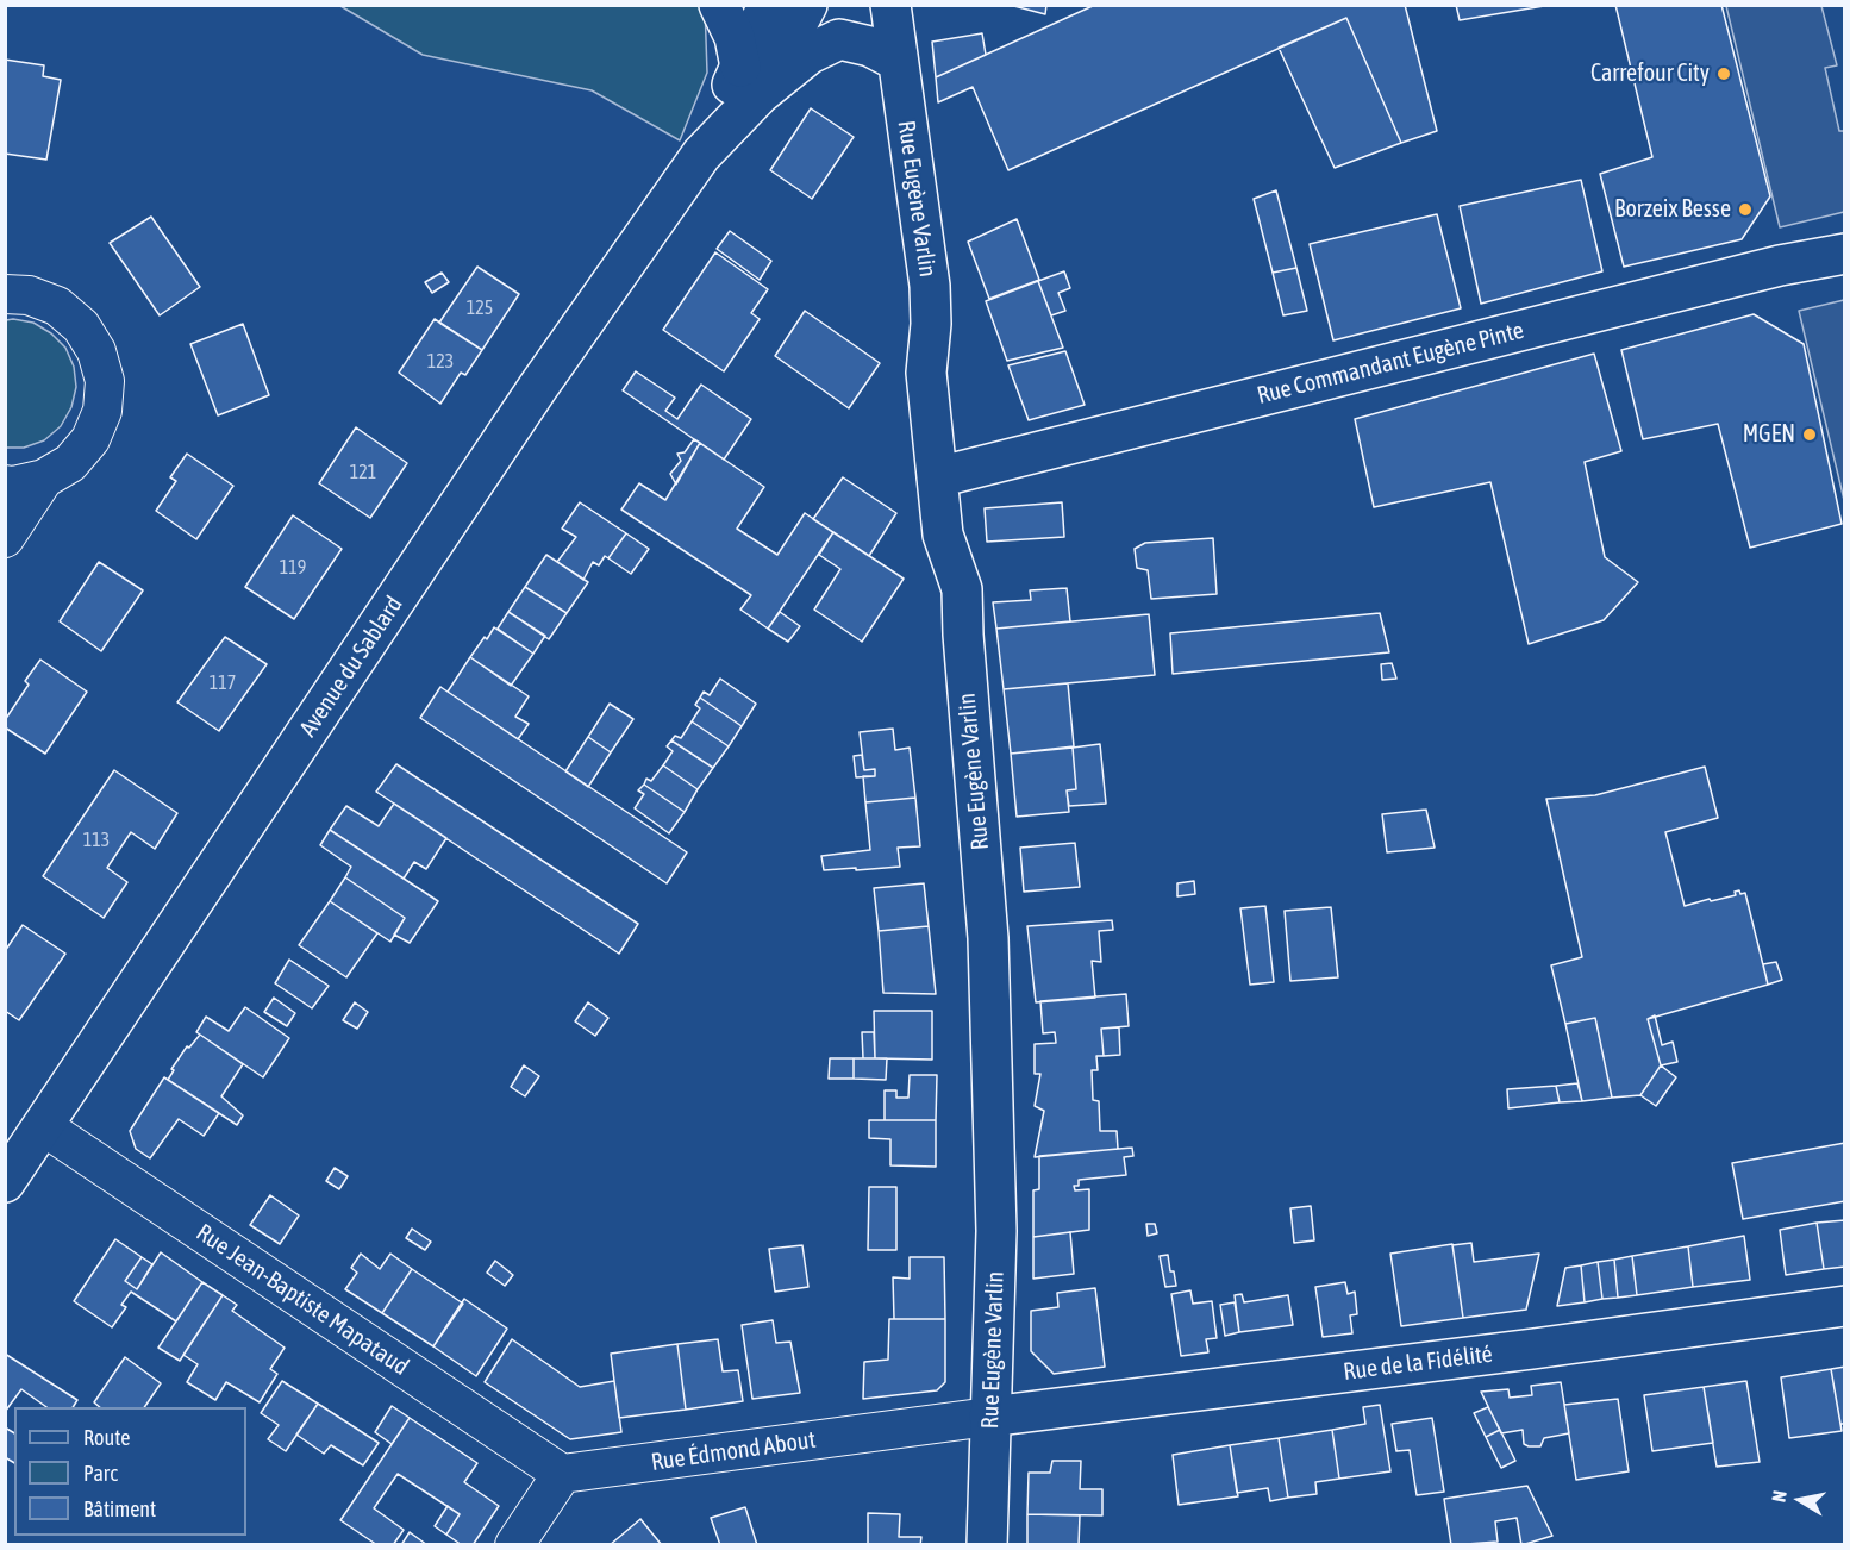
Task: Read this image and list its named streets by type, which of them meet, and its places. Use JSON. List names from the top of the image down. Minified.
{"streets":{"main road":["Rue Eugène Varlin","Rue Commandant Eugène Pinte","Avenue du Sablard","Rue de la Fidélité"],"street":["Rue Jean-Baptiste Mapataud","Rue Édmond About"]},"crossings":[["Rue Eugène Varlin","Rue Commandant Eugène Pinte"],["Rue Eugène Varlin","Avenue du Sablard"],["Rue Eugène Varlin","Rue de la Fidélité"],["Rue Eugène Varlin","Rue Édmond About"],["Avenue du Sablard","Rue Jean-Baptiste Mapataud"],["Rue Jean-Baptiste Mapataud","Rue Édmond About"],["Rue de la Fidélité","Rue Édmond About"]],"places":["Carrefour City","Borzeix Besse","MGEN"],"house_numbers":["125","123","121","119","117","113"],"legend":["Route","Parc","Bâtiment"],"north":"left"}
